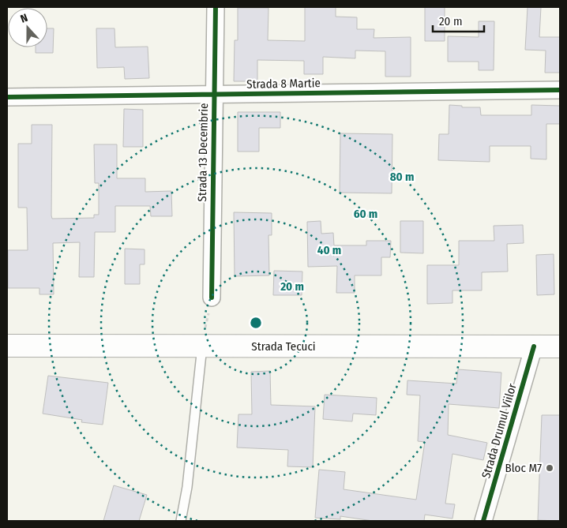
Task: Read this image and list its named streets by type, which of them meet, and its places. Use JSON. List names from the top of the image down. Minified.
{"streets":{"main road":["Strada Tecuci"],"street":["Strada 8 Martie","Strada 13 Decembrie","Strada Drumul Viilor"]},"crossings":[["Strada 8 Martie","Strada 13 Decembrie"],["Strada Tecuci","Strada Drumul Viilor"]],"places":["Bloc M7"],"scale_bar":"20 m","north":"top","rings":["80 m","60 m","40 m","20 m"]}
